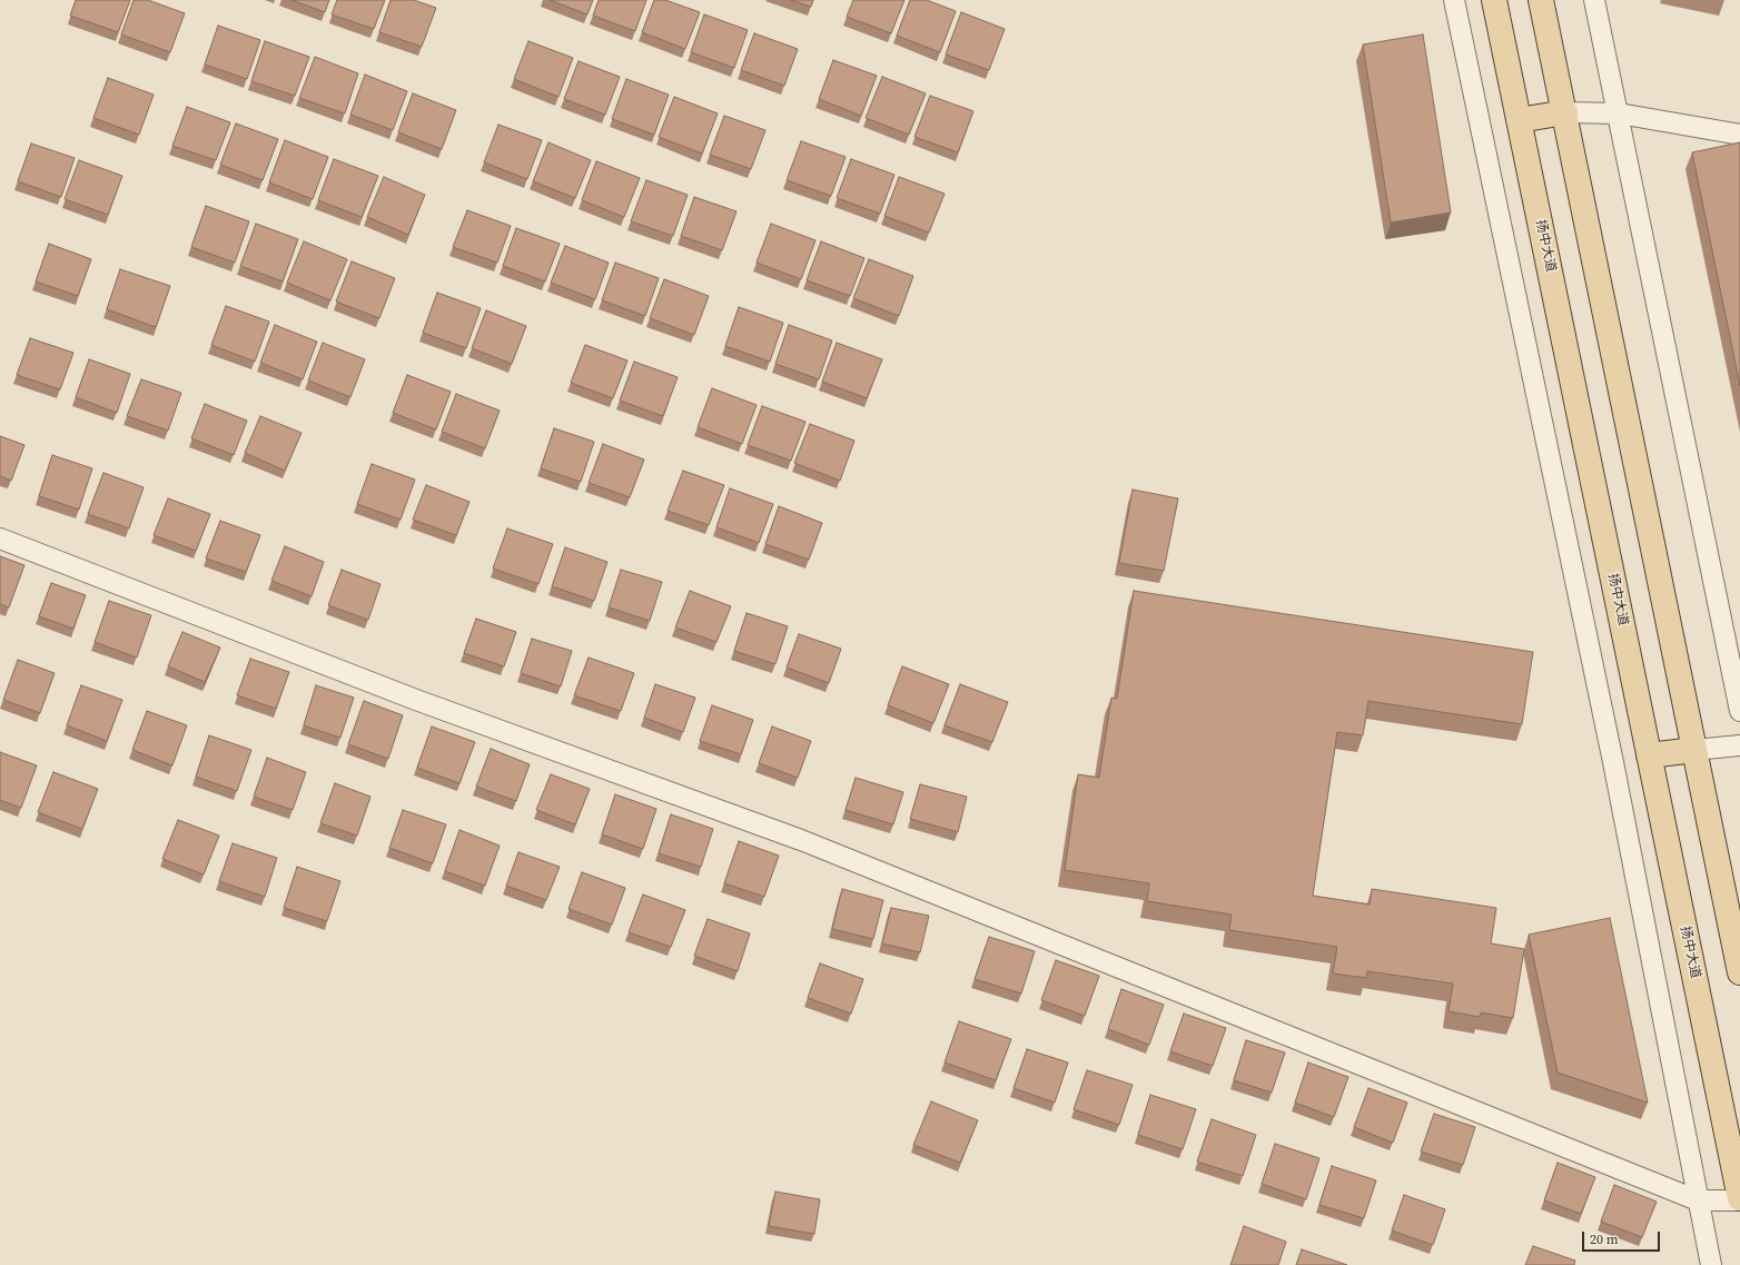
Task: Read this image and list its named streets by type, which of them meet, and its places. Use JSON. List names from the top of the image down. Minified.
{"streets":{"main road":["扬中大道"]},"scale_bar":"20 m"}
